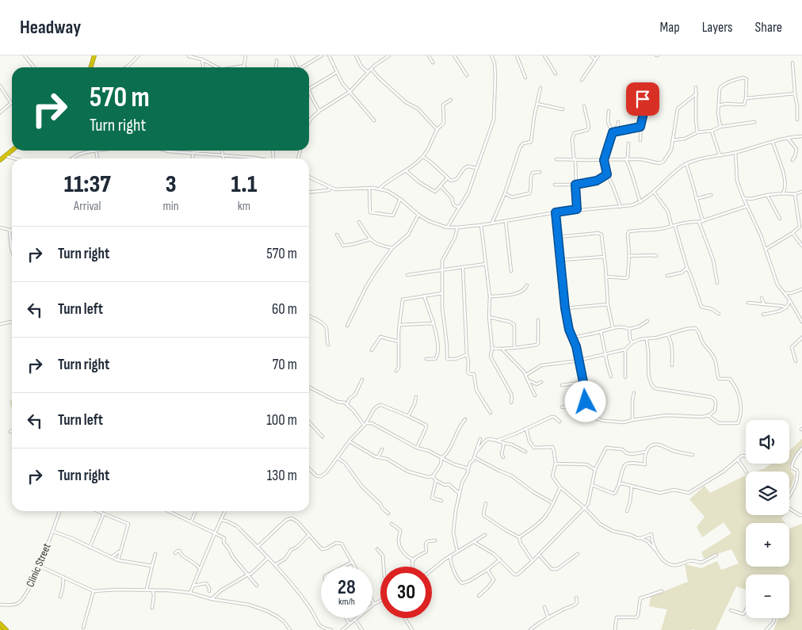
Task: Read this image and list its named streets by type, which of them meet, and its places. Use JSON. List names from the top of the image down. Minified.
{"streets":{"street":["Clinic Street"]},"page":{"header":"Headway","nav":["Map","Layers","Share"],"turn":["570 m","Turn right"],"eta":["11:37","Arrival","3","min","1.1","km"],"list":[{"name":"Turn right","value":"570 m"},{"name":"Turn left","value":"60 m"},{"name":"Turn right","value":"70 m"},{"name":"Turn left","value":"100 m"},{"name":"Turn right","value":"130 m"}],"map_buttons":["+","−"],"speed":"28 km/h","limit":"30"}}
